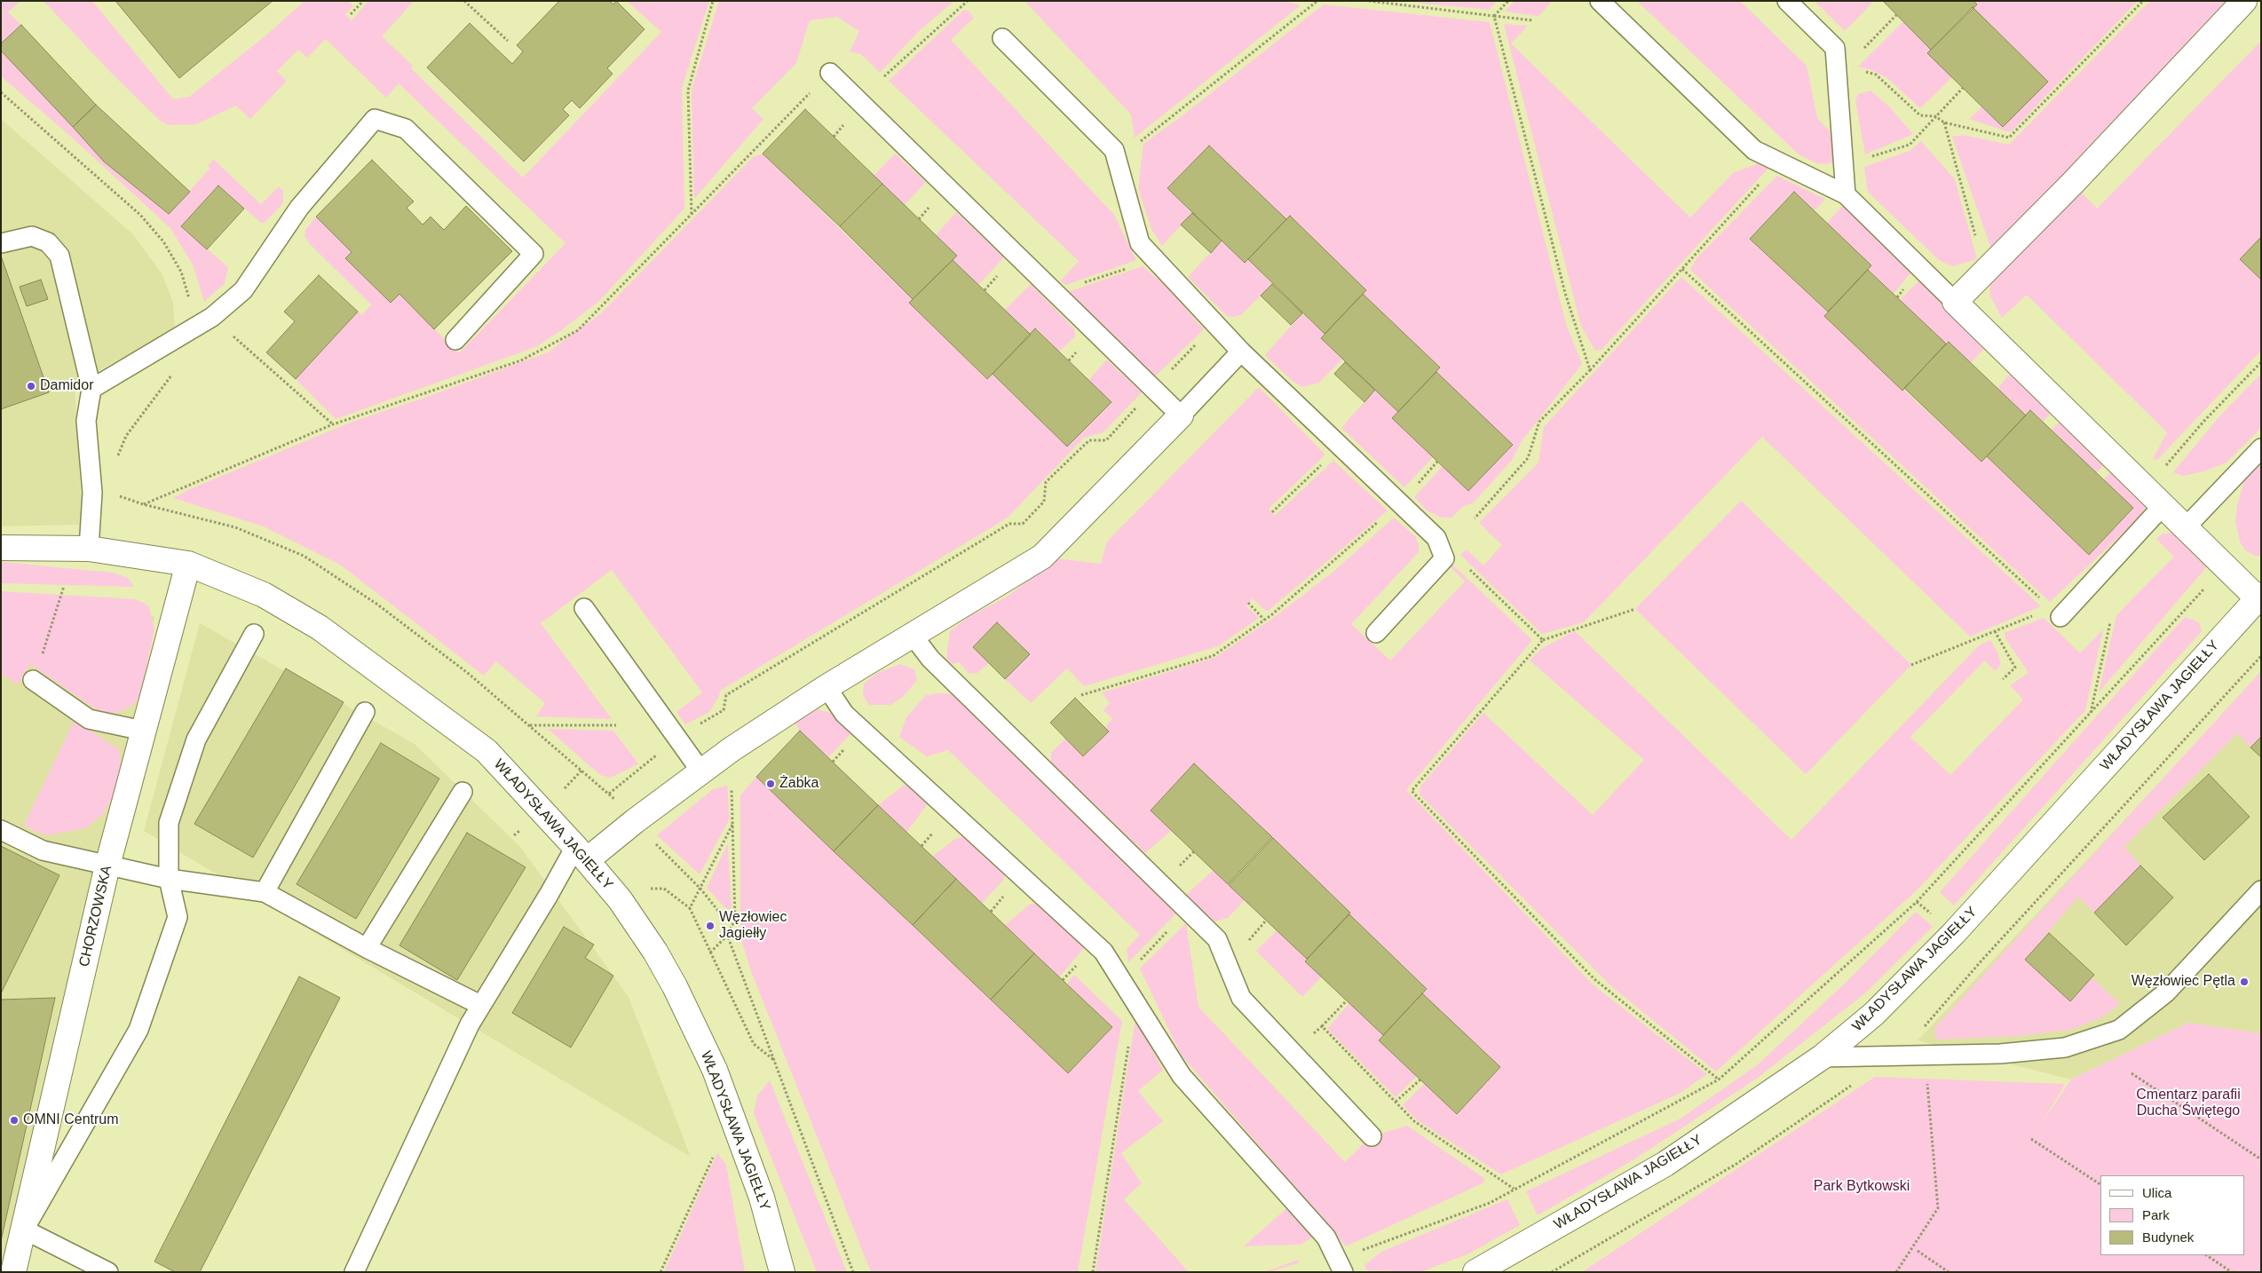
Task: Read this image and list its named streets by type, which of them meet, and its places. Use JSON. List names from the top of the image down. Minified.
{"streets":{"street":["WŁADYSŁAWA JAGIEŁŁY","CHORZOWSKA"]},"crossings":[["WŁADYSŁAWA JAGIEŁŁY","CHORZOWSKA"]],"parks":["Cmentarz parafii Ducha Świętego","Park Bytkowski"],"places":["Damidor","Żabka","Węzłowiec Jagiełły","Węzłowiec Pętla","OMNI Centrum"],"legend":["Ulica","Park","Budynek"]}
